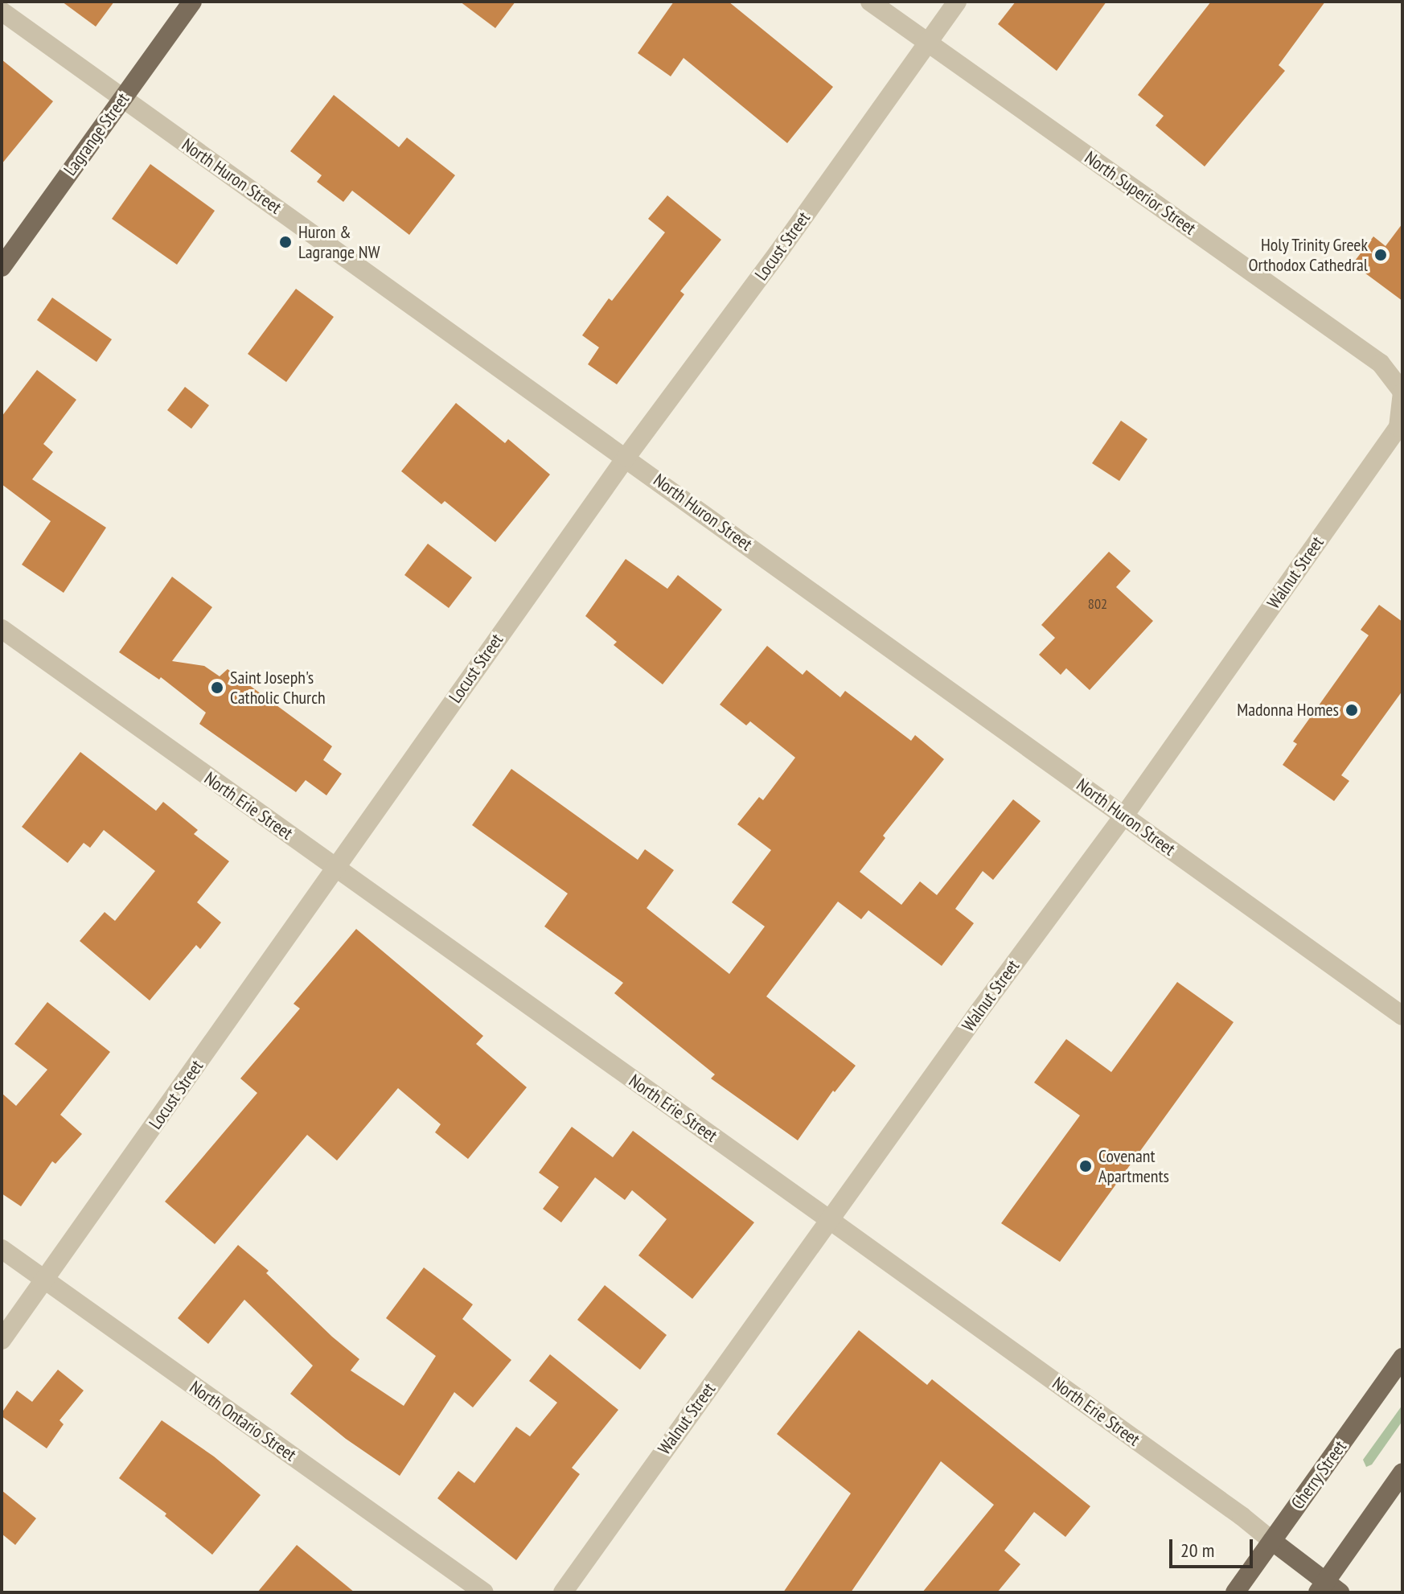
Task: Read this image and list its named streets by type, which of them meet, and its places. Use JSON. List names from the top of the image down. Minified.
{"streets":{"main road":["Lagrange Street","North Erie Street","Cherry Street"],"street":["North Huron Street","North Superior Street","Locust Street","Walnut Street","North Ontario Street"]},"crossings":[["Lagrange Street","North Huron Street"],["North Huron Street","Locust Street"],["North Huron Street","Walnut Street"],["North Superior Street","Locust Street"],["North Superior Street","Walnut Street"],["Locust Street","North Erie Street"],["Locust Street","North Ontario Street"],["Walnut Street","North Erie Street"],["North Erie Street","Cherry Street"]],"places":["Huron & Lagrange NW","Holy Trinity Greek Orthodox Cathedral","Saint Joseph's Catholic Church","Madonna Homes","Covenant Apartments"],"house_numbers":["802"],"scale_bar":"20 m"}
